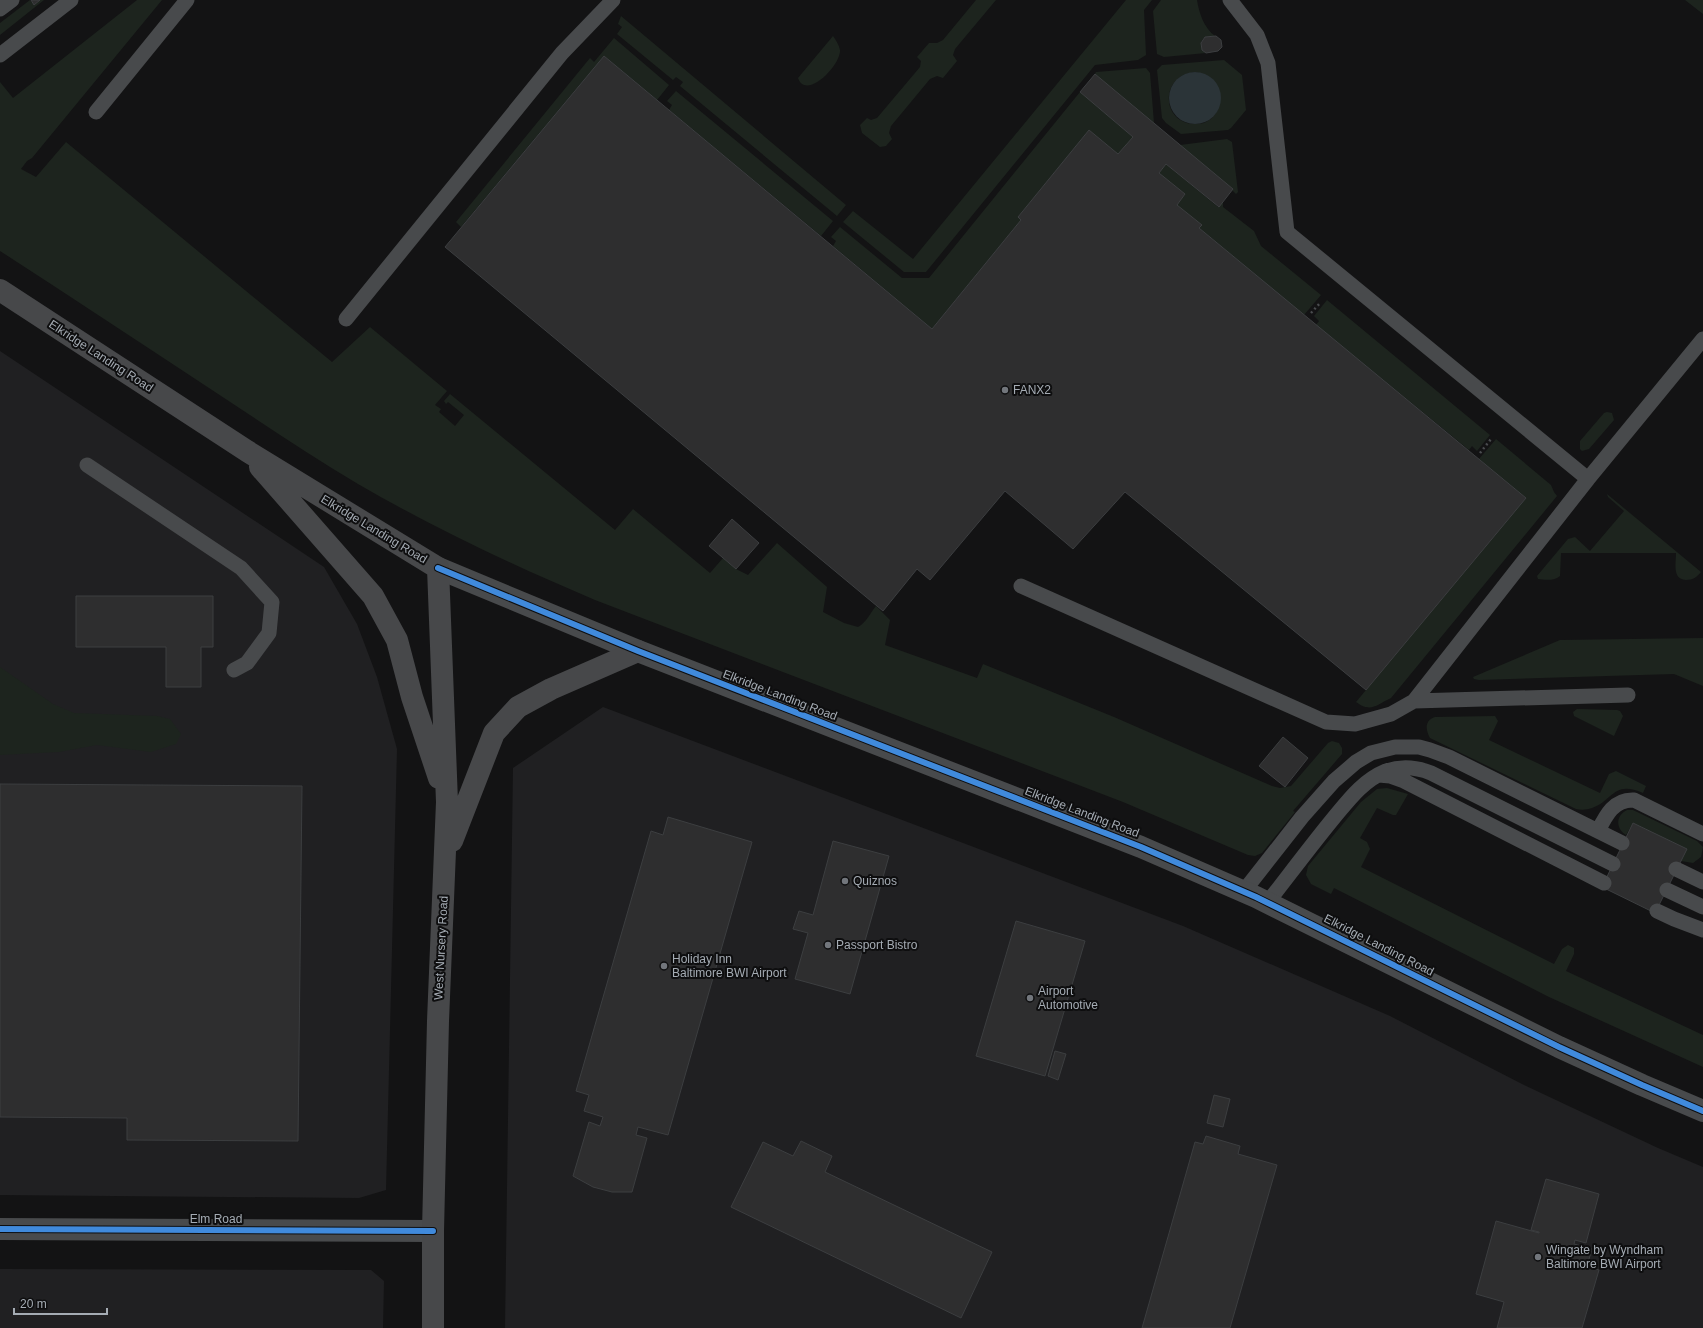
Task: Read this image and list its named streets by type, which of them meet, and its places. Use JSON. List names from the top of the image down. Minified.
{"streets":{"main road":["Elkridge Landing Road","West Nursery Road"],"street":["Elm Road"]},"crossings":[["Elkridge Landing Road","West Nursery Road"],["West Nursery Road","Elm Road"]],"places":["FANX2","Quiznos","Passport Bistro","Holiday Inn Baltimore BWI Airport","Airport Automotive","Wingate by Wyndham Baltimore BWI Airport"],"scale_bar":"20 m"}
